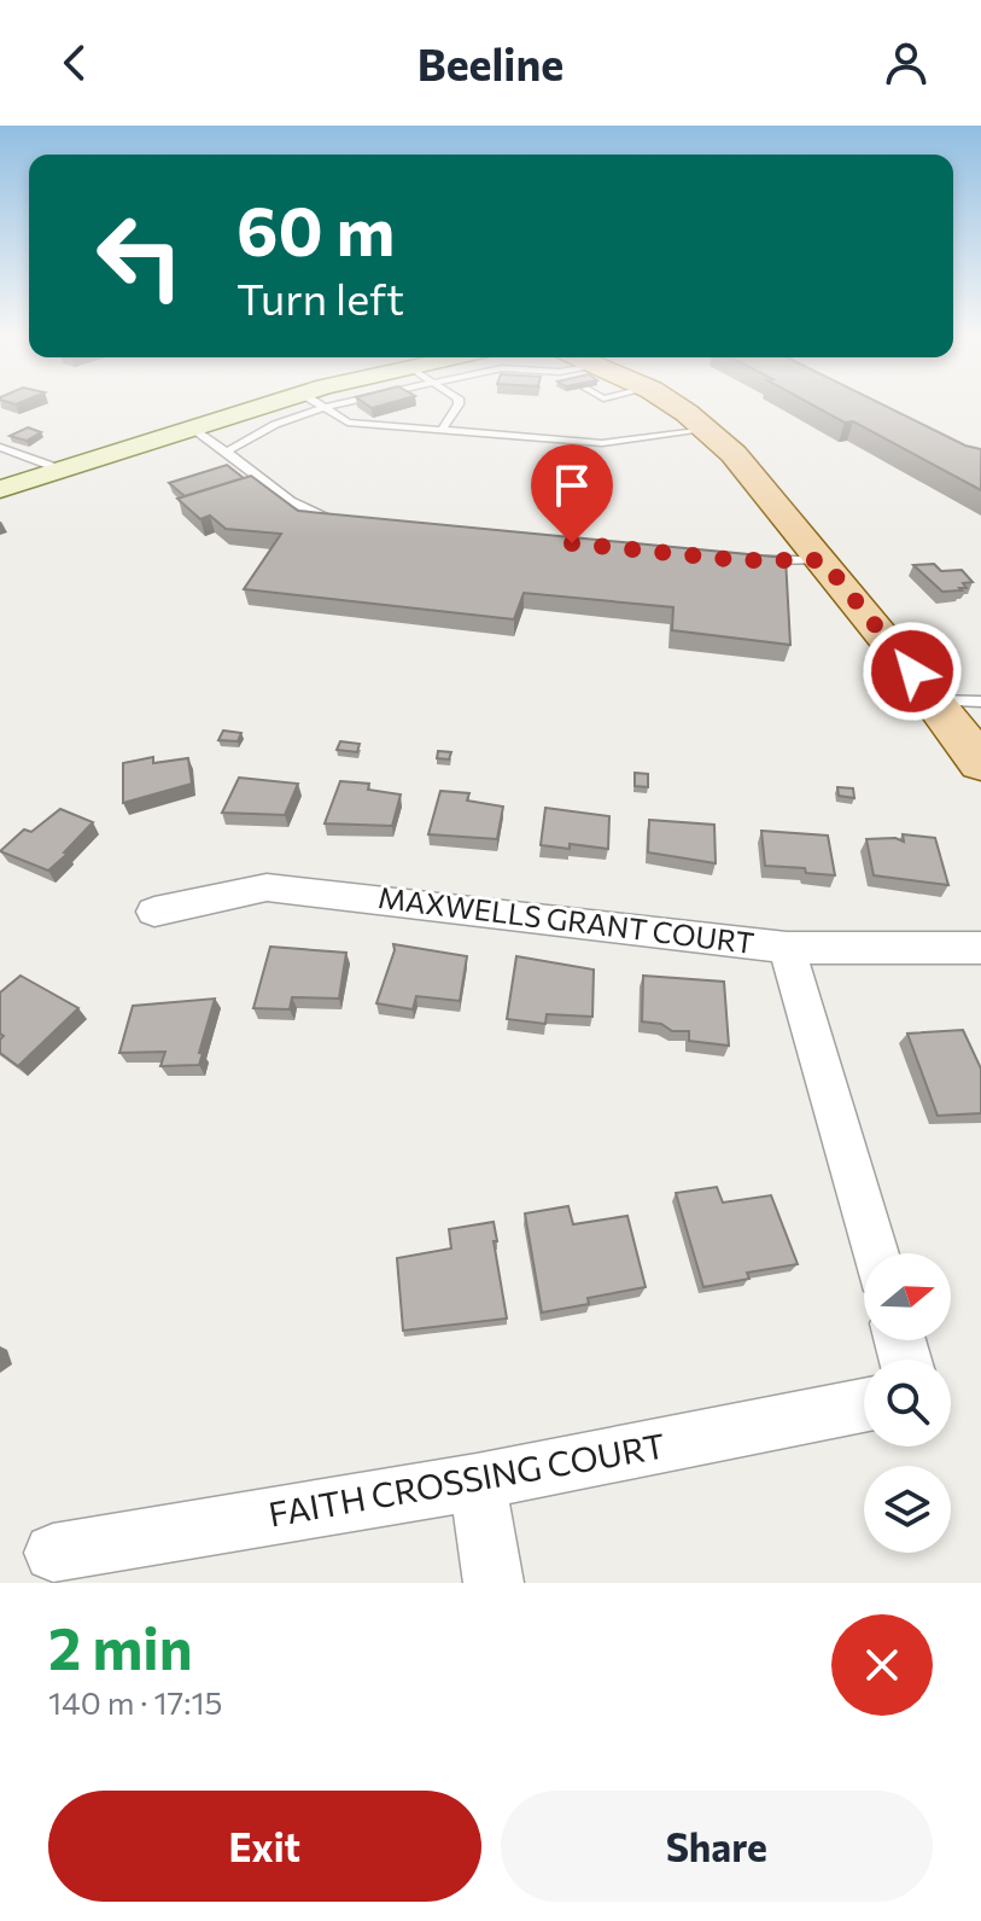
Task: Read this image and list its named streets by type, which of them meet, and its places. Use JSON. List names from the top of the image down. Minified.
{"streets":{"street":["MAXWELLS GRANT COURT","FAITH CROSSING COURT"]},"north":"right","page":{"header":"Beeline","turn":["60 m","Turn left"],"heading":["2 min","140 m · 17:15"],"buttons":["Exit","Share"]}}
